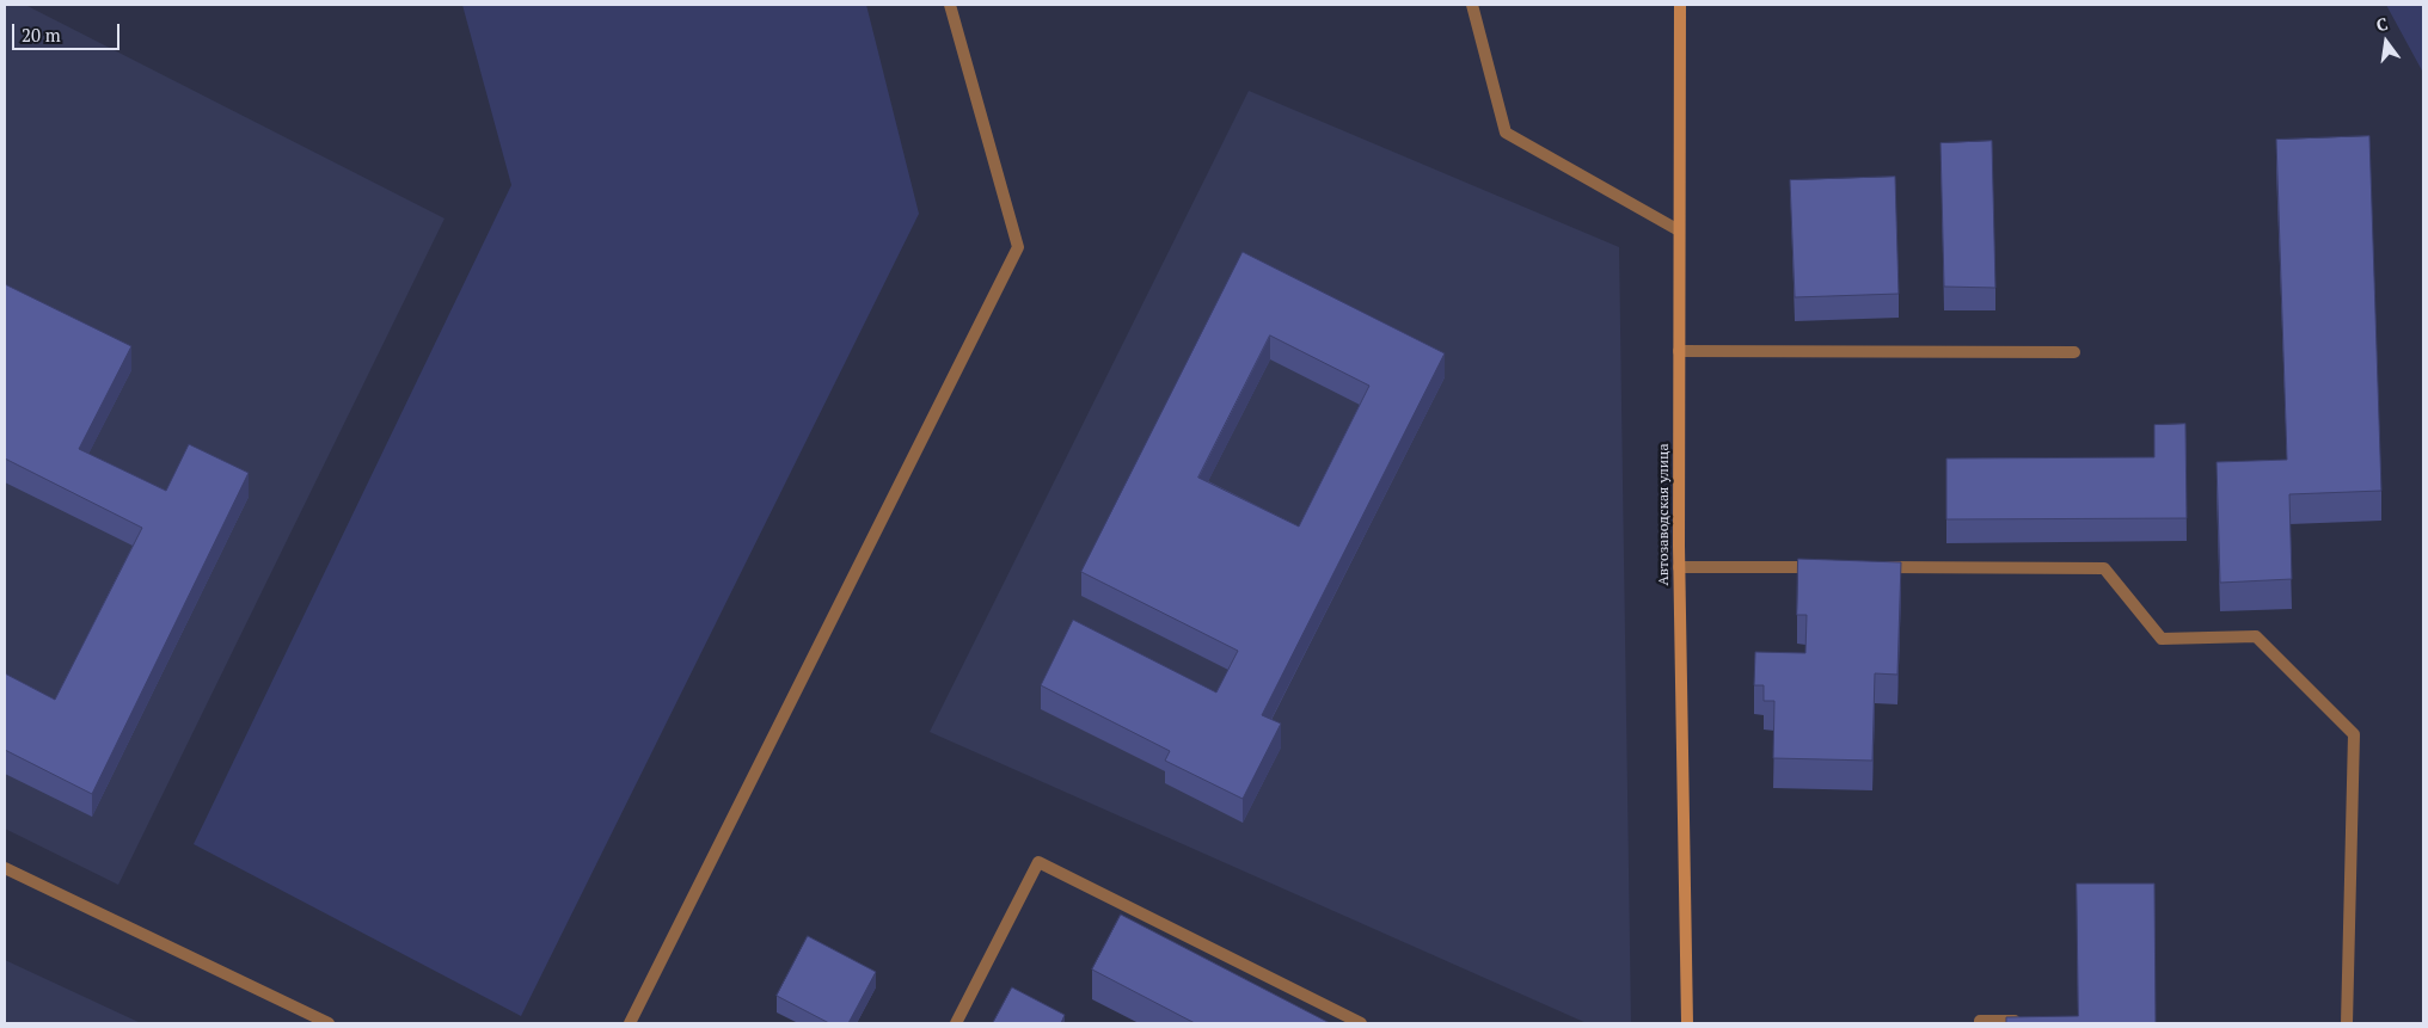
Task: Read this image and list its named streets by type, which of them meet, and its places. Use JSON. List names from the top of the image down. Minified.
{"streets":{"street":["Автозаводская улица"]},"scale_bar":"20 m","north":"top"}
